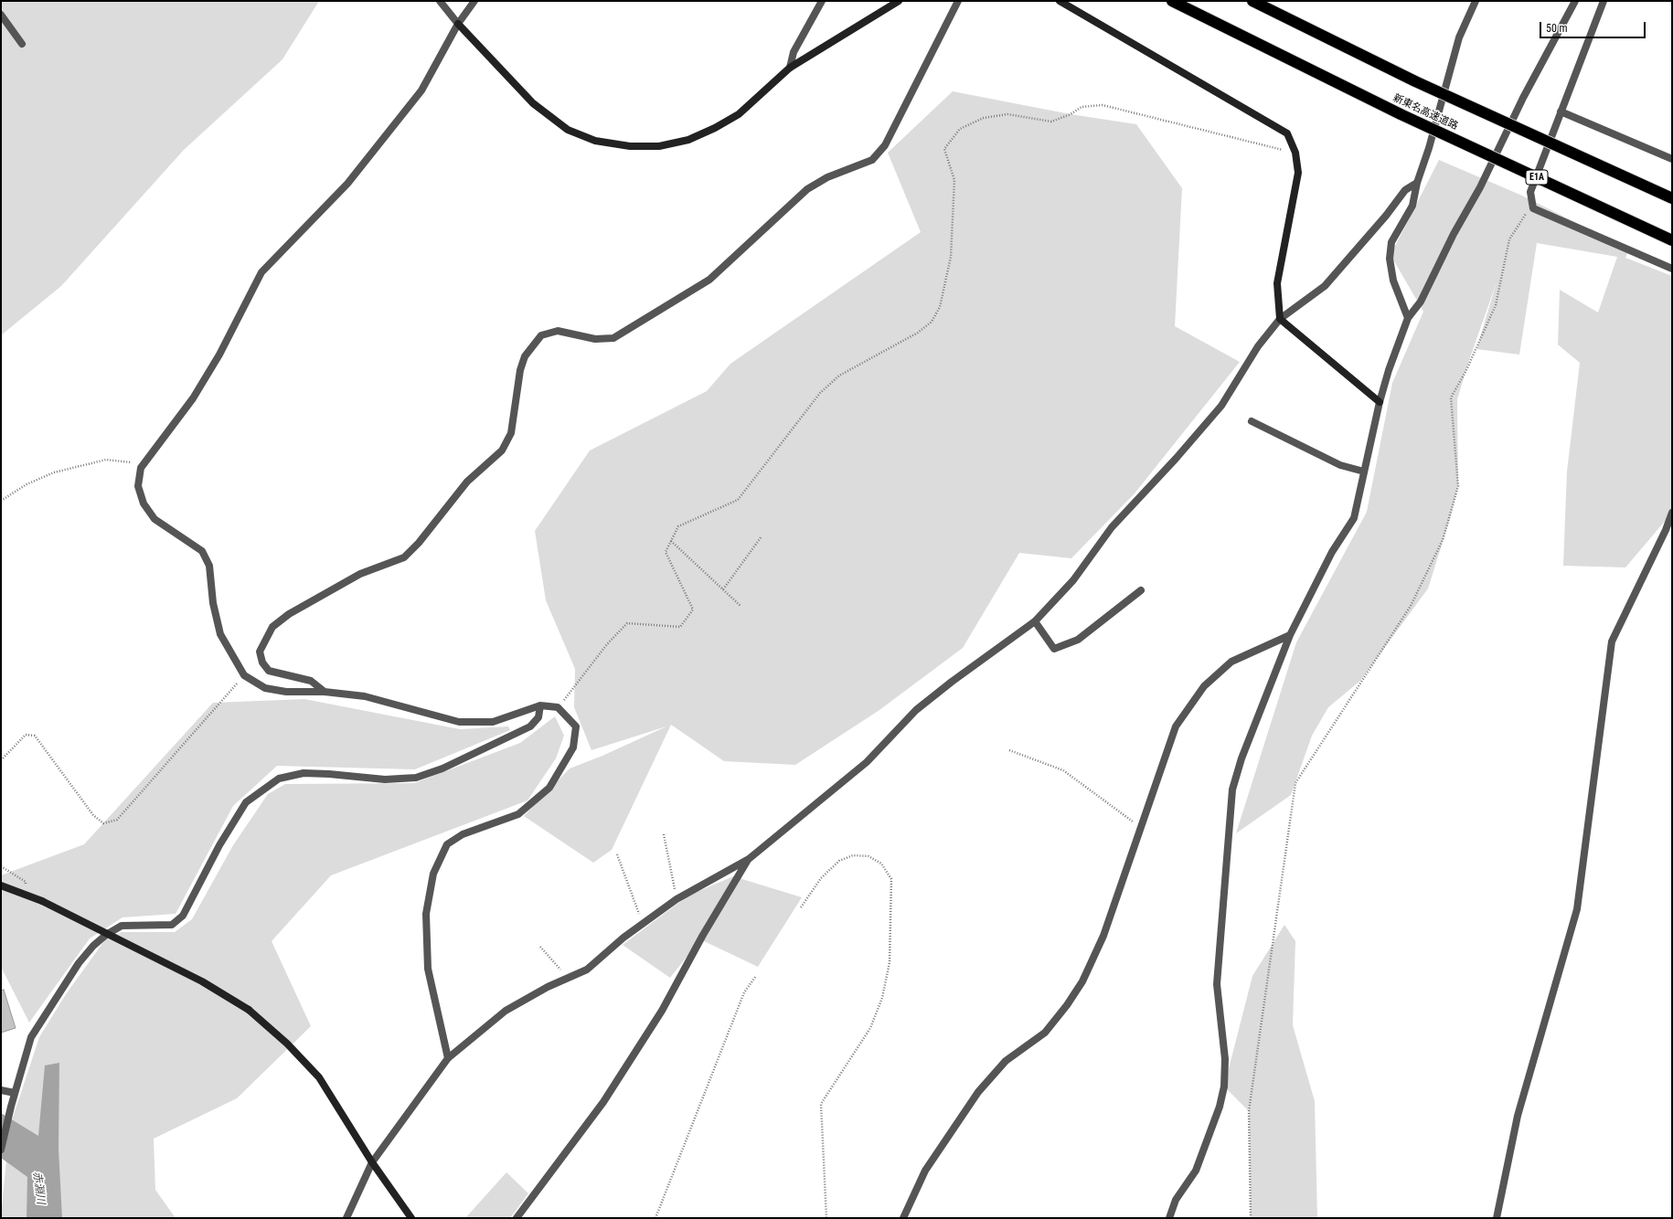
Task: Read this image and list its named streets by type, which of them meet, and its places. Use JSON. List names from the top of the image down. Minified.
{"streets":{"highway":["新東名高速道路","E1A"]},"water":["赤淵川"],"scale_bar":"50 m"}
